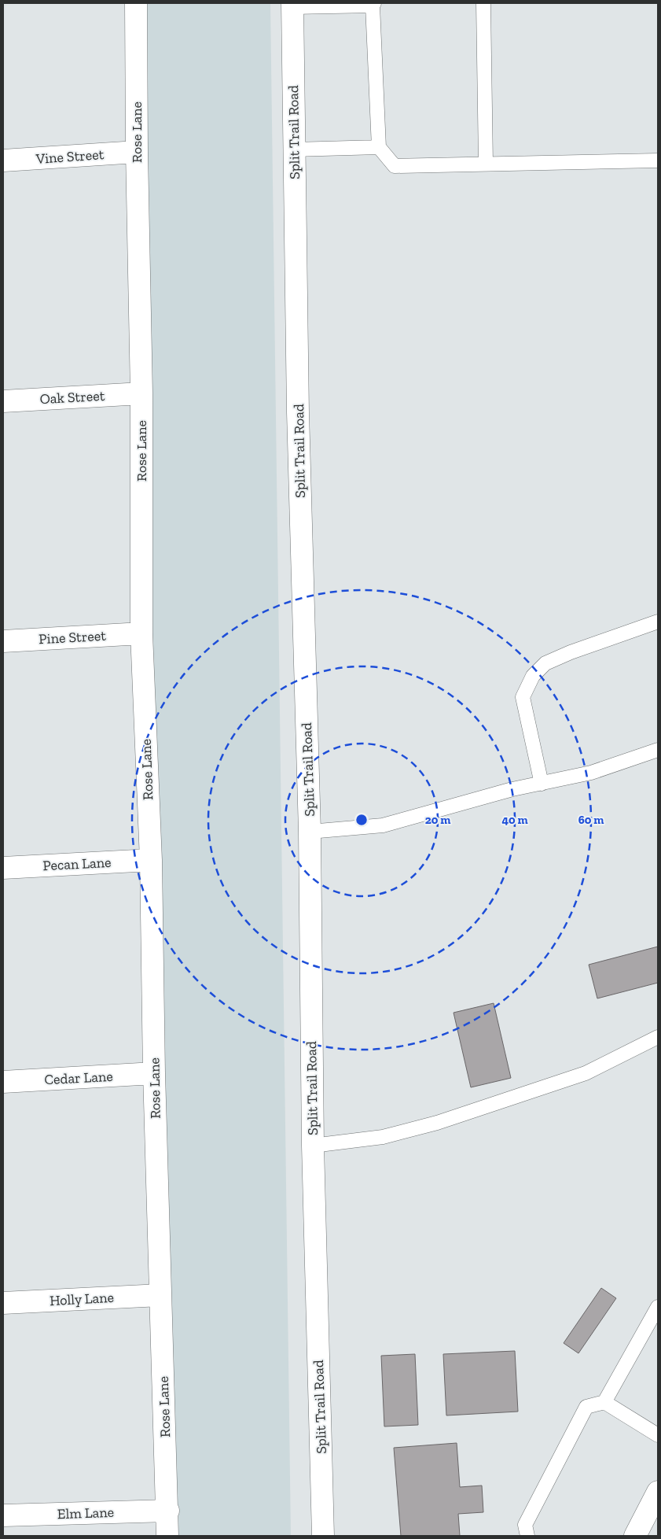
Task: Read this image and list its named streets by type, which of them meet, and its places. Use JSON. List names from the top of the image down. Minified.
{"streets":{"street":["Rose Lane","Split Trail Road","Vine Street","Oak Street","Pine Street","Pecan Lane","Cedar Lane","Holly Lane","Elm Lane"]},"crossings":[["Rose Lane","Vine Street"],["Rose Lane","Oak Street"],["Rose Lane","Pine Street"],["Rose Lane","Pecan Lane"],["Rose Lane","Cedar Lane"],["Rose Lane","Holly Lane"],["Rose Lane","Elm Lane"]],"rings":["20 m","40 m","60 m"]}
